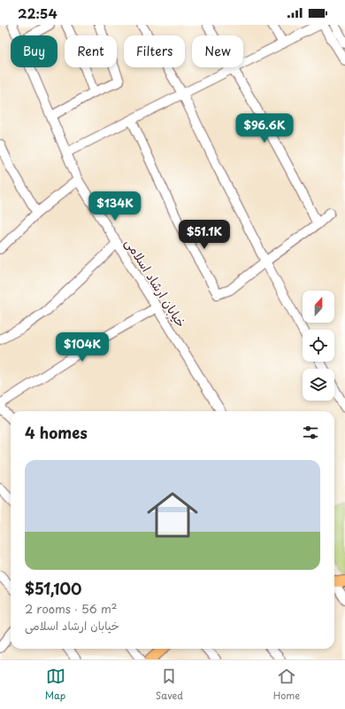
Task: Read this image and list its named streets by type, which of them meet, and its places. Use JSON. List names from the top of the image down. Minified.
{"streets":{"street":["خیابان ارشاد اسلامی"]},"north":"top","page":{"status":"22:54","chip":["Buy","Rent","Filters","New"],"price":["$96.6K","$134K","$51.1K","$104K"],"heading":"4 homes","list":[{"name":"$51,100","note":"2 rooms · 56 m² · خیابان ارشاد اسلامی"}],"tabs":["Map","Saved","Home"]}}
